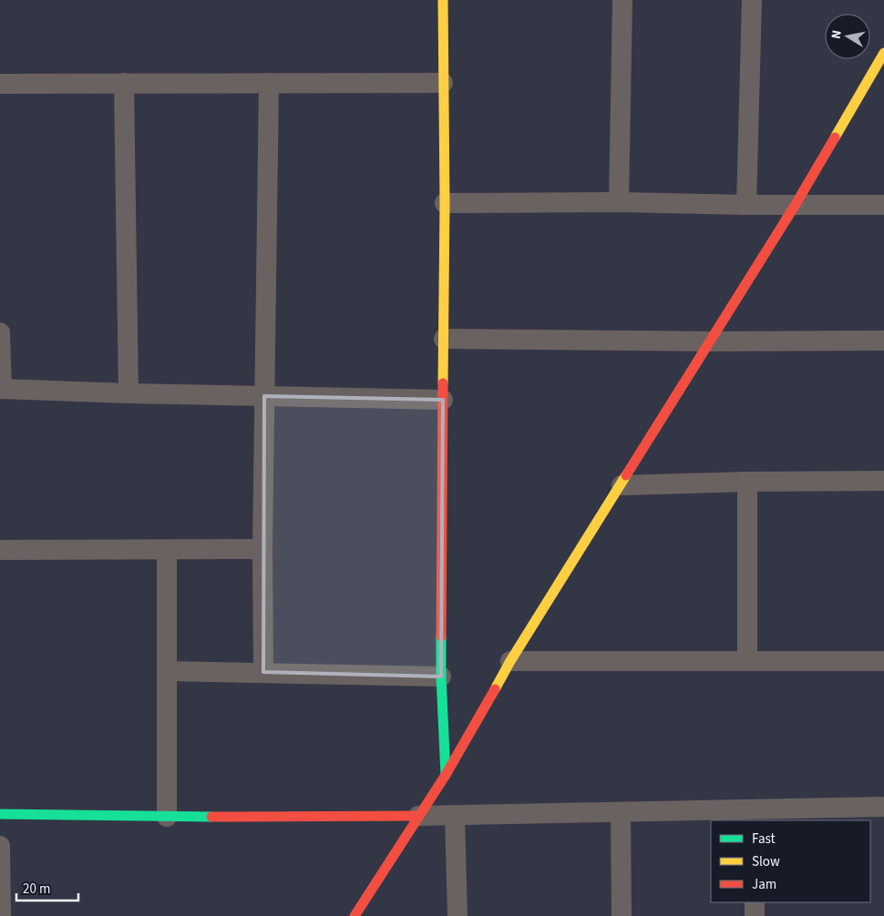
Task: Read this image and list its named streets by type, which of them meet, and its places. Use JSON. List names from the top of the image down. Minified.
{"legend":["Fast","Slow","Jam"],"scale_bar":"20 m","north":"left"}
